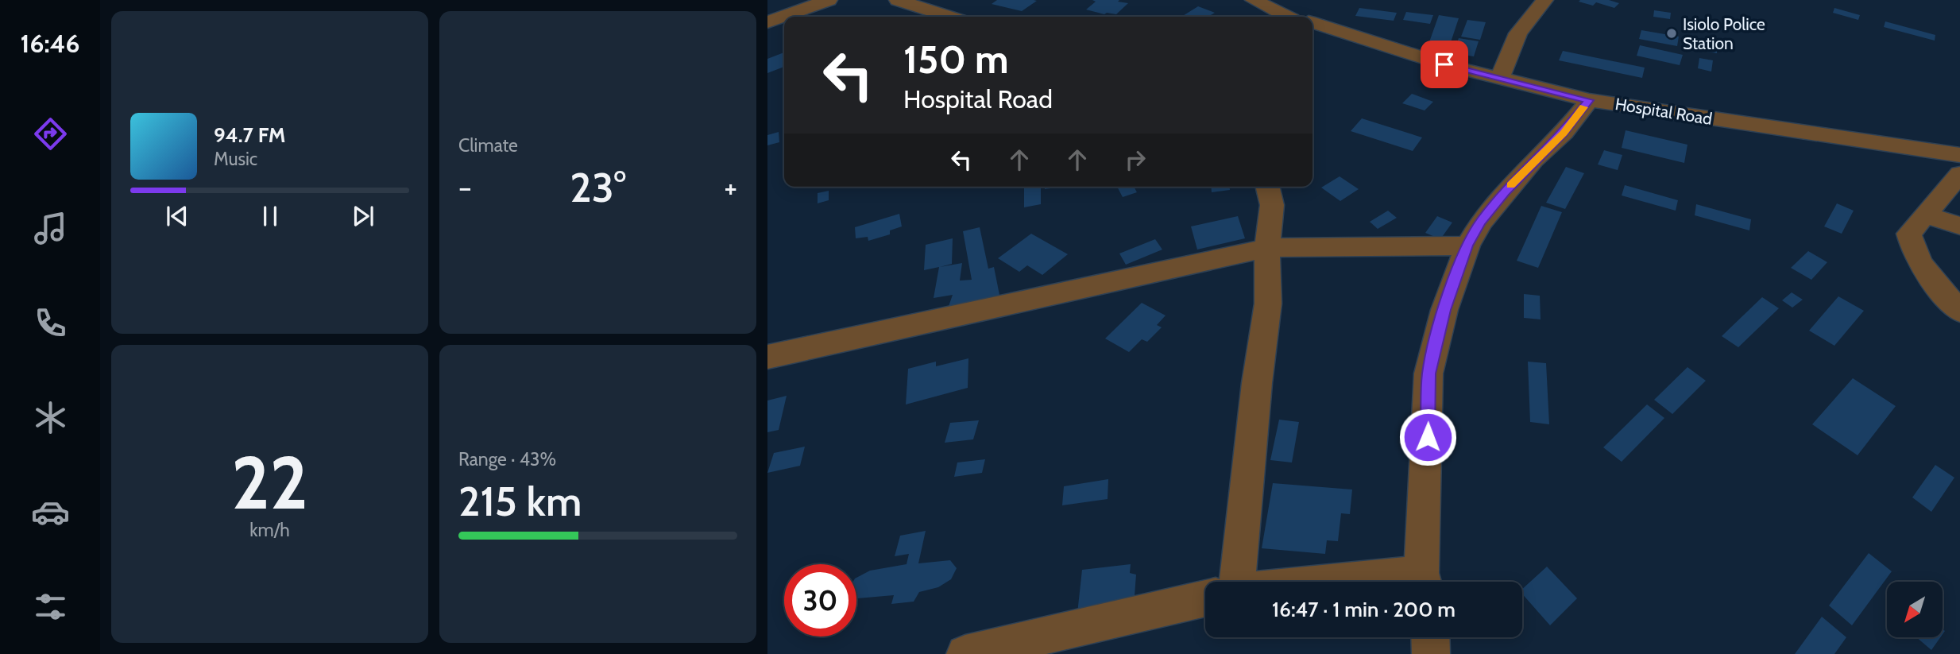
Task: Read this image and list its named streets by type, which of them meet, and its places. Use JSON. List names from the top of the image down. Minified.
{"streets":{"street":["Hospital Road"]},"places":["Isiolo Police Station"],"north":"bottom left","page":{"tabs":"16:46","tile":["Climate",["22","km/h"],["Range · 43%","215 km"]],"turn":["150 m","Hospital Road"],"song":["94.7 FM","Music"],"heat":["−","23°","+"],"limit":"30","trip":"16:47 · 1 min · 200 m"}}
